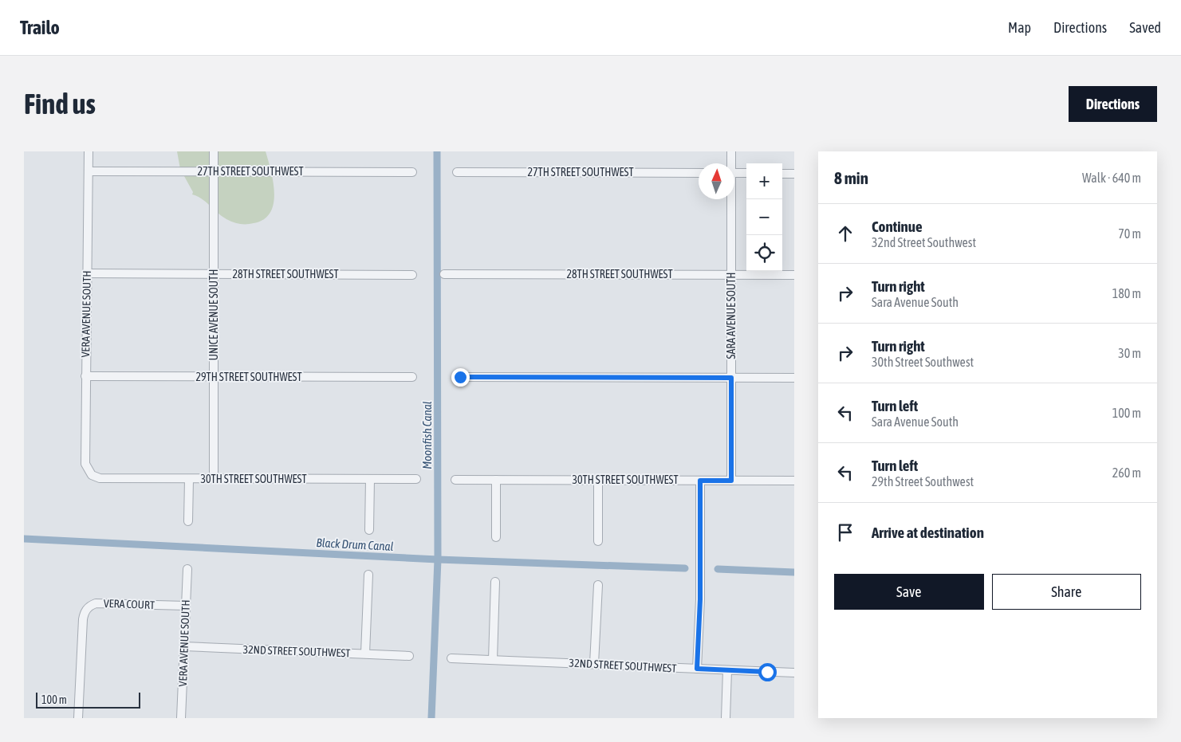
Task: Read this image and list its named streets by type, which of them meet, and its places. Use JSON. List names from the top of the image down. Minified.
{"streets":{"street":["27TH STREET SOUTHWEST","28TH STREET SOUTHWEST","VERA AVENUE SOUTH","UNICE AVENUE SOUTH","SARA AVENUE SOUTH","29TH STREET SOUTHWEST","30TH STREET SOUTHWEST","VERA COURT","32ND STREET SOUTHWEST"]},"crossings":[["27TH STREET SOUTHWEST","VERA AVENUE SOUTH"],["27TH STREET SOUTHWEST","UNICE AVENUE SOUTH"],["28TH STREET SOUTHWEST","VERA AVENUE SOUTH"],["28TH STREET SOUTHWEST","UNICE AVENUE SOUTH"],["28TH STREET SOUTHWEST","SARA AVENUE SOUTH"],["VERA AVENUE SOUTH","29TH STREET SOUTHWEST"],["VERA AVENUE SOUTH","30TH STREET SOUTHWEST"],["VERA AVENUE SOUTH","VERA COURT"],["VERA AVENUE SOUTH","32ND STREET SOUTHWEST"],["UNICE AVENUE SOUTH","29TH STREET SOUTHWEST"],["UNICE AVENUE SOUTH","30TH STREET SOUTHWEST"],["SARA AVENUE SOUTH","30TH STREET SOUTHWEST"]],"water":["Moonfish Canal","Black Drum Canal"],"scale_bar":"100 m","north":"top","page":{"header":"Trailo","nav":["Map","Directions","Saved"],"buttons":["Directions",["Save","Share"]],"title":"Find us","heading":["8 min","Walk · 640 m"],"map_buttons":["+","−"],"list":[["Continue","32nd Street Southwest","70 m"],["Turn right","Sara Avenue South","180 m"],["Turn right","30th Street Southwest","30 m"],["Turn left","Sara Avenue South","100 m"],["Turn left","29th Street Southwest","260 m"],"Arrive at destination"],"scale":"100 m"}}
